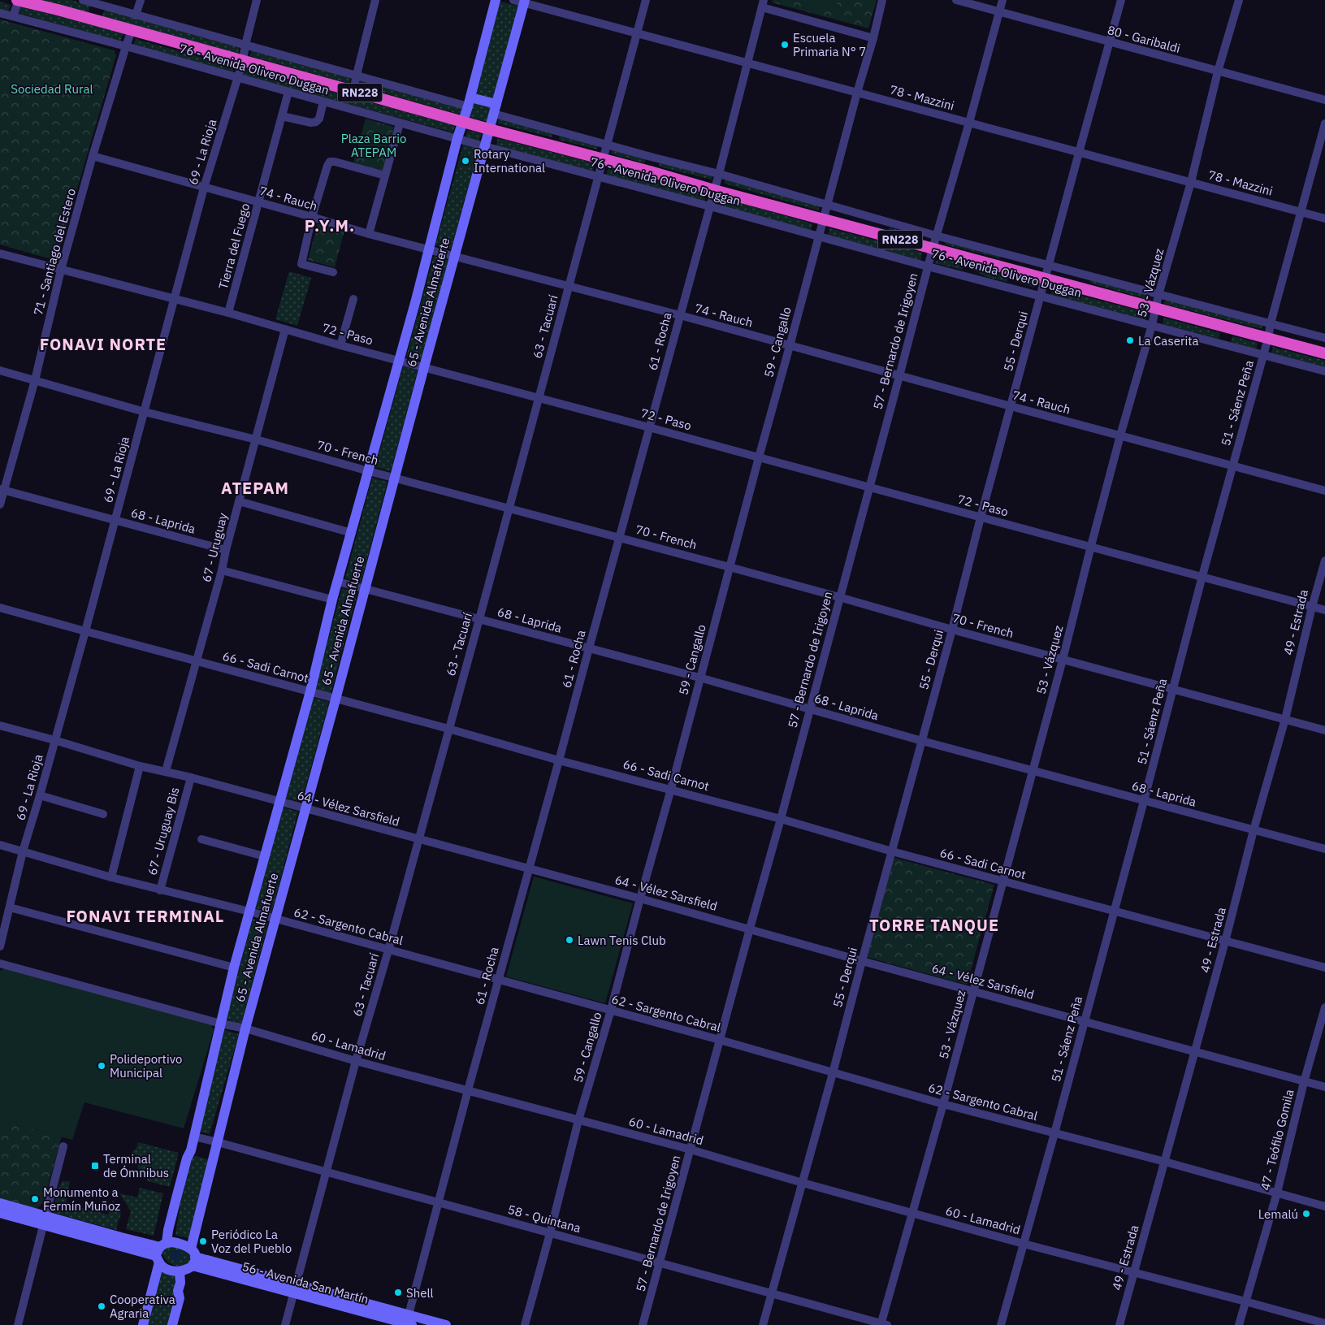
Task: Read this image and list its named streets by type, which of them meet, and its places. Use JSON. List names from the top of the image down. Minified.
{"streets":{"highway":["76 - Avenida Olivero Duggan","RN228"],"main road":["65 - Avenida Almafuerte","56 - Avenida San Martín"],"street":["80 - Garibaldi","78 - Mazzini","69 - La Rioja","74 - Rauch","Tierra del Fuego","71 - Santiago del Estero","53 - Vázquez","63 - Tacuarí","72 - Paso","61 - Rocha","57 - Bernardo de Irigoyen","55 - Derqui","59 - Cangallo","51 - Sáenz Peña","70 - French","68 - Laprida","67 - Uruguay","49 - Estrada","66 - Sadi Carnot","64 - Vélez Sarsfield","67 - Uruguay Bis","62 - Sargento Cabral","60 - Lamadrid","47 - Teófilo Gomila","58 - Quintana"]},"crossings":[["80 - Garibaldi","53 - Vázquez"],["80 - Garibaldi","57 - Bernardo de Irigoyen"],["80 - Garibaldi","55 - Derqui"],["76 - Avenida Olivero Duggan","69 - La Rioja"],["76 - Avenida Olivero Duggan","Tierra del Fuego"],["76 - Avenida Olivero Duggan","71 - Santiago del Estero"],["76 - Avenida Olivero Duggan","53 - Vázquez"],["76 - Avenida Olivero Duggan","65 - Avenida Almafuerte"],["76 - Avenida Olivero Duggan","63 - Tacuarí"],["76 - Avenida Olivero Duggan","61 - Rocha"],["76 - Avenida Olivero Duggan","57 - Bernardo de Irigoyen"],["76 - Avenida Olivero Duggan","55 - Derqui"],["76 - Avenida Olivero Duggan","59 - Cangallo"],["76 - Avenida Olivero Duggan","51 - Sáenz Peña"],["78 - Mazzini","53 - Vázquez"],["78 - Mazzini","65 - Avenida Almafuerte"],["78 - Mazzini","63 - Tacuarí"],["78 - Mazzini","61 - Rocha"],["78 - Mazzini","57 - Bernardo de Irigoyen"],["78 - Mazzini","55 - Derqui"],["78 - Mazzini","59 - Cangallo"],["78 - Mazzini","51 - Sáenz Peña"],["69 - La Rioja","74 - Rauch"],["69 - La Rioja","72 - Paso"],["69 - La Rioja","70 - French"],["69 - La Rioja","68 - Laprida"],["69 - La Rioja","66 - Sadi Carnot"],["69 - La Rioja","64 - Vélez Sarsfield"],["69 - La Rioja","62 - Sargento Cabral"],["74 - Rauch","Tierra del Fuego"],["74 - Rauch","71 - Santiago del Estero"],["74 - Rauch","53 - Vázquez"],["74 - Rauch","65 - Avenida Almafuerte"],["74 - Rauch","63 - Tacuarí"],["74 - Rauch","61 - Rocha"],["74 - Rauch","57 - Bernardo de Irigoyen"],["74 - Rauch","55 - Derqui"],["74 - Rauch","59 - Cangallo"],["74 - Rauch","51 - Sáenz Peña"],["Tierra del Fuego","72 - Paso"],["71 - Santiago del Estero","72 - Paso"],["71 - Santiago del Estero","70 - French"],["71 - Santiago del Estero","68 - Laprida"],["53 - Vázquez","72 - Paso"],["53 - Vázquez","70 - French"],["53 - Vázquez","68 - Laprida"],["53 - Vázquez","66 - Sadi Carnot"],["53 - Vázquez","64 - Vélez Sarsfield"],["53 - Vázquez","62 - Sargento Cabral"],["53 - Vázquez","60 - Lamadrid"],["53 - Vázquez","58 - Quintana"],["65 - Avenida Almafuerte","72 - Paso"],["65 - Avenida Almafuerte","70 - French"],["65 - Avenida Almafuerte","68 - Laprida"],["65 - Avenida Almafuerte","66 - Sadi Carnot"],["65 - Avenida Almafuerte","64 - Vélez Sarsfield"],["65 - Avenida Almafuerte","62 - Sargento Cabral"],["65 - Avenida Almafuerte","60 - Lamadrid"],["65 - Avenida Almafuerte","58 - Quintana"],["65 - Avenida Almafuerte","56 - Avenida San Martín"],["63 - Tacuarí","72 - Paso"],["63 - Tacuarí","70 - French"],["63 - Tacuarí","68 - Laprida"],["63 - Tacuarí","66 - Sadi Carnot"],["63 - Tacuarí","64 - Vélez Sarsfield"],["63 - Tacuarí","62 - Sargento Cabral"],["63 - Tacuarí","60 - Lamadrid"],["63 - Tacuarí","58 - Quintana"],["63 - Tacuarí","56 - Avenida San Martín"],["72 - Paso","61 - Rocha"],["72 - Paso","57 - Bernardo de Irigoyen"],["72 - Paso","55 - Derqui"],["72 - Paso","59 - Cangallo"],["72 - Paso","51 - Sáenz Peña"],["72 - Paso","67 - Uruguay"],["72 - Paso","49 - Estrada"],["61 - Rocha","70 - French"],["61 - Rocha","68 - Laprida"],["61 - Rocha","66 - Sadi Carnot"],["61 - Rocha","64 - Vélez Sarsfield"],["61 - Rocha","62 - Sargento Cabral"],["61 - Rocha","60 - Lamadrid"],["61 - Rocha","58 - Quintana"],["61 - Rocha","56 - Avenida San Martín"],["57 - Bernardo de Irigoyen","70 - French"],["57 - Bernardo de Irigoyen","68 - Laprida"],["57 - Bernardo de Irigoyen","66 - Sadi Carnot"],["57 - Bernardo de Irigoyen","64 - Vélez Sarsfield"],["57 - Bernardo de Irigoyen","62 - Sargento Cabral"],["57 - Bernardo de Irigoyen","60 - Lamadrid"],["57 - Bernardo de Irigoyen","58 - Quintana"],["55 - Derqui","70 - French"],["55 - Derqui","68 - Laprida"],["55 - Derqui","66 - Sadi Carnot"],["55 - Derqui","64 - Vélez Sarsfield"],["55 - Derqui","62 - Sargento Cabral"],["55 - Derqui","60 - Lamadrid"],["55 - Derqui","58 - Quintana"],["59 - Cangallo","70 - French"],["59 - Cangallo","68 - Laprida"],["59 - Cangallo","66 - Sadi Carnot"],["59 - Cangallo","64 - Vélez Sarsfield"],["59 - Cangallo","62 - Sargento Cabral"],["59 - Cangallo","60 - Lamadrid"],["59 - Cangallo","58 - Quintana"],["51 - Sáenz Peña","70 - French"],["51 - Sáenz Peña","68 - Laprida"],["51 - Sáenz Peña","66 - Sadi Carnot"],["51 - Sáenz Peña","64 - Vélez Sarsfield"],["51 - Sáenz Peña","62 - Sargento Cabral"],["51 - Sáenz Peña","60 - Lamadrid"],["70 - French","67 - Uruguay"],["70 - French","49 - Estrada"],["68 - Laprida","67 - Uruguay"],["68 - Laprida","49 - Estrada"],["67 - Uruguay","66 - Sadi Carnot"],["67 - Uruguay","64 - Vélez Sarsfield"],["49 - Estrada","66 - Sadi Carnot"],["49 - Estrada","64 - Vélez Sarsfield"],["49 - Estrada","62 - Sargento Cabral"],["49 - Estrada","60 - Lamadrid"],["64 - Vélez Sarsfield","67 - Uruguay Bis"],["64 - Vélez Sarsfield","47 - Teófilo Gomila"],["67 - Uruguay Bis","62 - Sargento Cabral"],["62 - Sargento Cabral","47 - Teófilo Gomila"],["60 - Lamadrid","47 - Teófilo Gomila"]],"districts":["P.Y.M.","FONAVI NORTE","ATEPAM","FONAVI TERMINAL","TORRE TANQUE"],"parks":["Sociedad Rural","Plaza Barrio ATEPAM"],"places":{"other":["Escuela Primaria N° 7","Rotary International","La Caserita","Lawn Tenis Club","Polideportivo Municipal","Monumento a Fermín Muñoz","Lemalú","Periódico La Voz del Pueblo","Shell","Cooperativa Agraria"],"transit":["Terminal de Ómnibus"]}}
